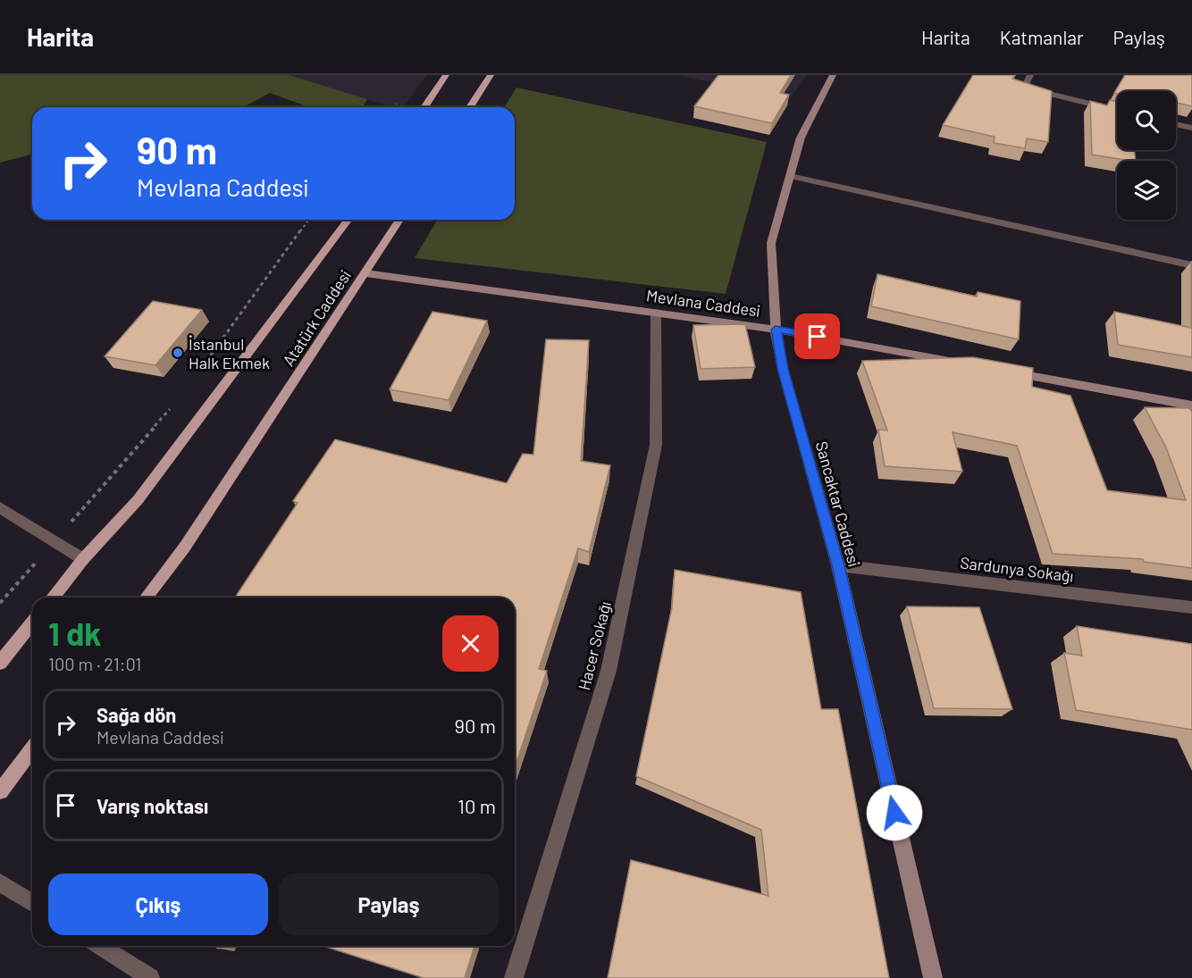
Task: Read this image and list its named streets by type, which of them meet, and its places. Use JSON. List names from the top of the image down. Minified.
{"streets":{"main road":["Atatürk Caddesi"],"street":["Mevlana Caddesi","Sancaktar Caddesi","Sardunya Sokağı","Hacer Sokağı"]},"crossings":[["Mevlana Caddesi","Atatürk Caddesi"],["Mevlana Caddesi","Sancaktar Caddesi"],["Mevlana Caddesi","Hacer Sokağı"],["Sancaktar Caddesi","Sardunya Sokağı"]],"places":["İstanbul Halk Ekmek"],"page":{"header":"Harita","nav":["Harita","Katmanlar","Paylaş"],"turn":["90 m","Mevlana Caddesi"],"heading":["1 dk","100 m · 21:01"],"list":[{"name":"Sağa dön","note":"Mevlana Caddesi","value":"90 m"},{"name":"Varış noktası","value":"10 m"}],"buttons":["Çıkış","Paylaş"]}}
